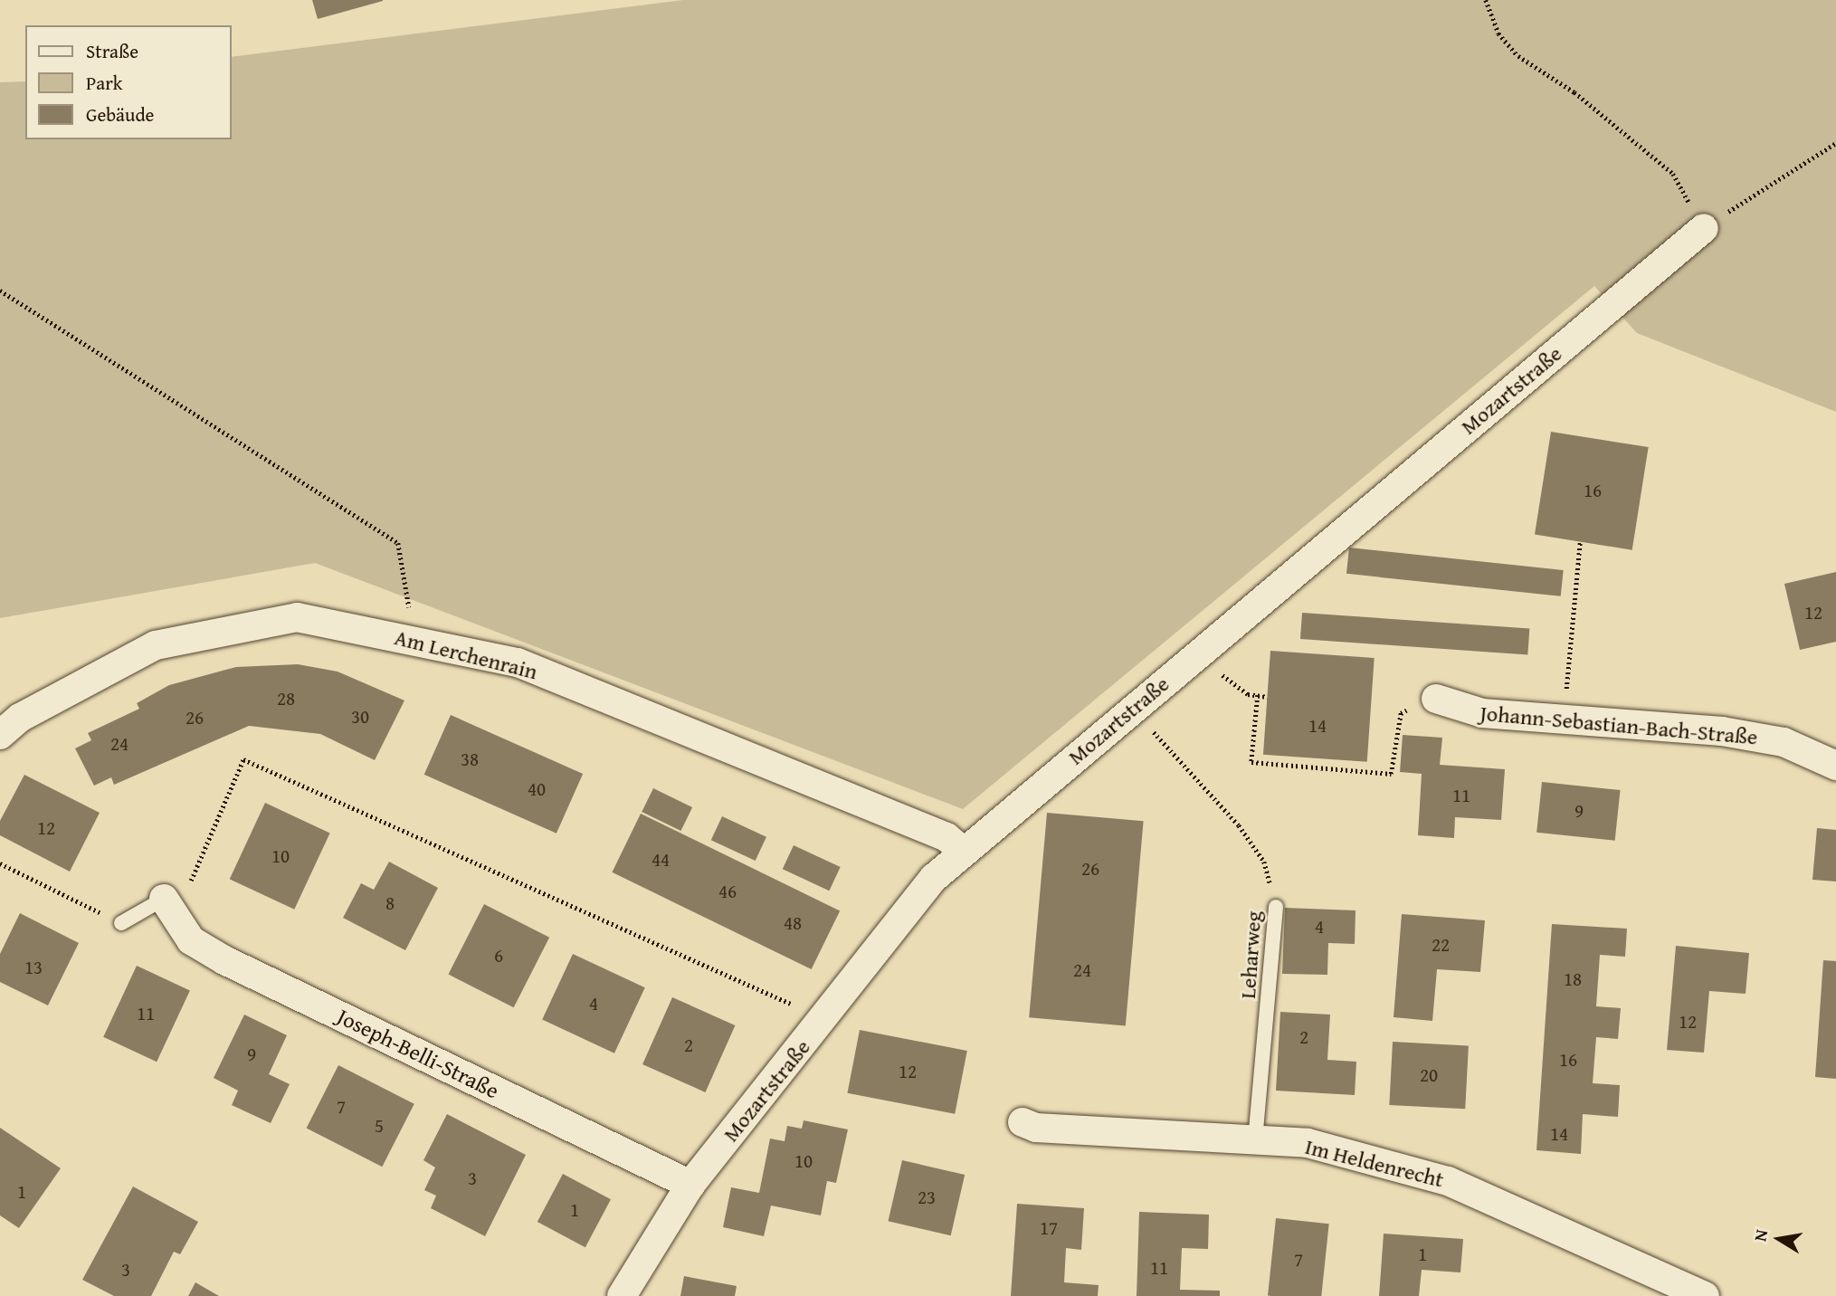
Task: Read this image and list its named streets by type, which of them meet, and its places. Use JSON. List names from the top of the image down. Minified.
{"streets":{"street":["Mozartstraße","Am Lerchenrain","Johann-Sebastian-Bach-Straße","Joseph-Belli-Straße","Im Heldenrecht"],"lane":["Leharweg"]},"crossings":[["Mozartstraße","Am Lerchenrain"],["Mozartstraße","Leharweg"],["Mozartstraße","Joseph-Belli-Straße"],["Leharweg","Im Heldenrecht"]],"house_numbers":["16","12","28","30","26","14","24","38","40","11","9","12","10","44","26","46","8","48","4","22","6","13","24","18","4","11","12","2","2","9","16","12","20","7","5","14","10","3","1","23","1","17","1","7","11","3"],"legend":["Straße","Park","Gebäude"],"north":"left"}
